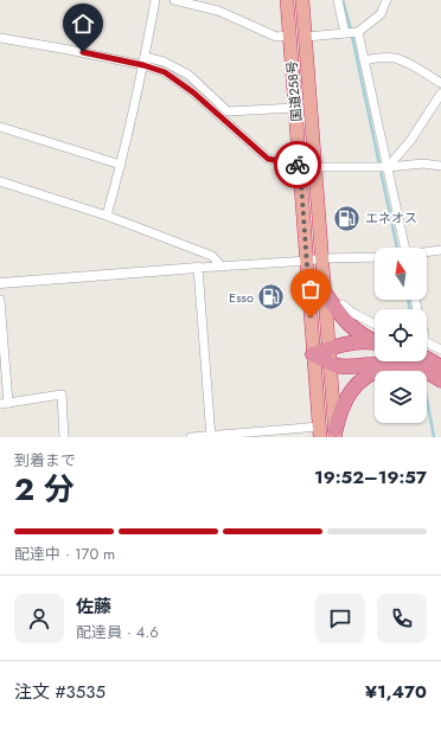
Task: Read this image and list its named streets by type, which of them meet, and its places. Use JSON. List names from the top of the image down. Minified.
{"streets":{"highway":["国道258号"]},"places":{"fuel station":["エネオス","Esso"]},"north":"top","page":{"heading":["2 分","到着まで","19:52–19:57"],"panel":["佐藤","配達員 · 4.6","注文 #3535","¥1,470"],"bar":"配達中 · 170 m"}}
